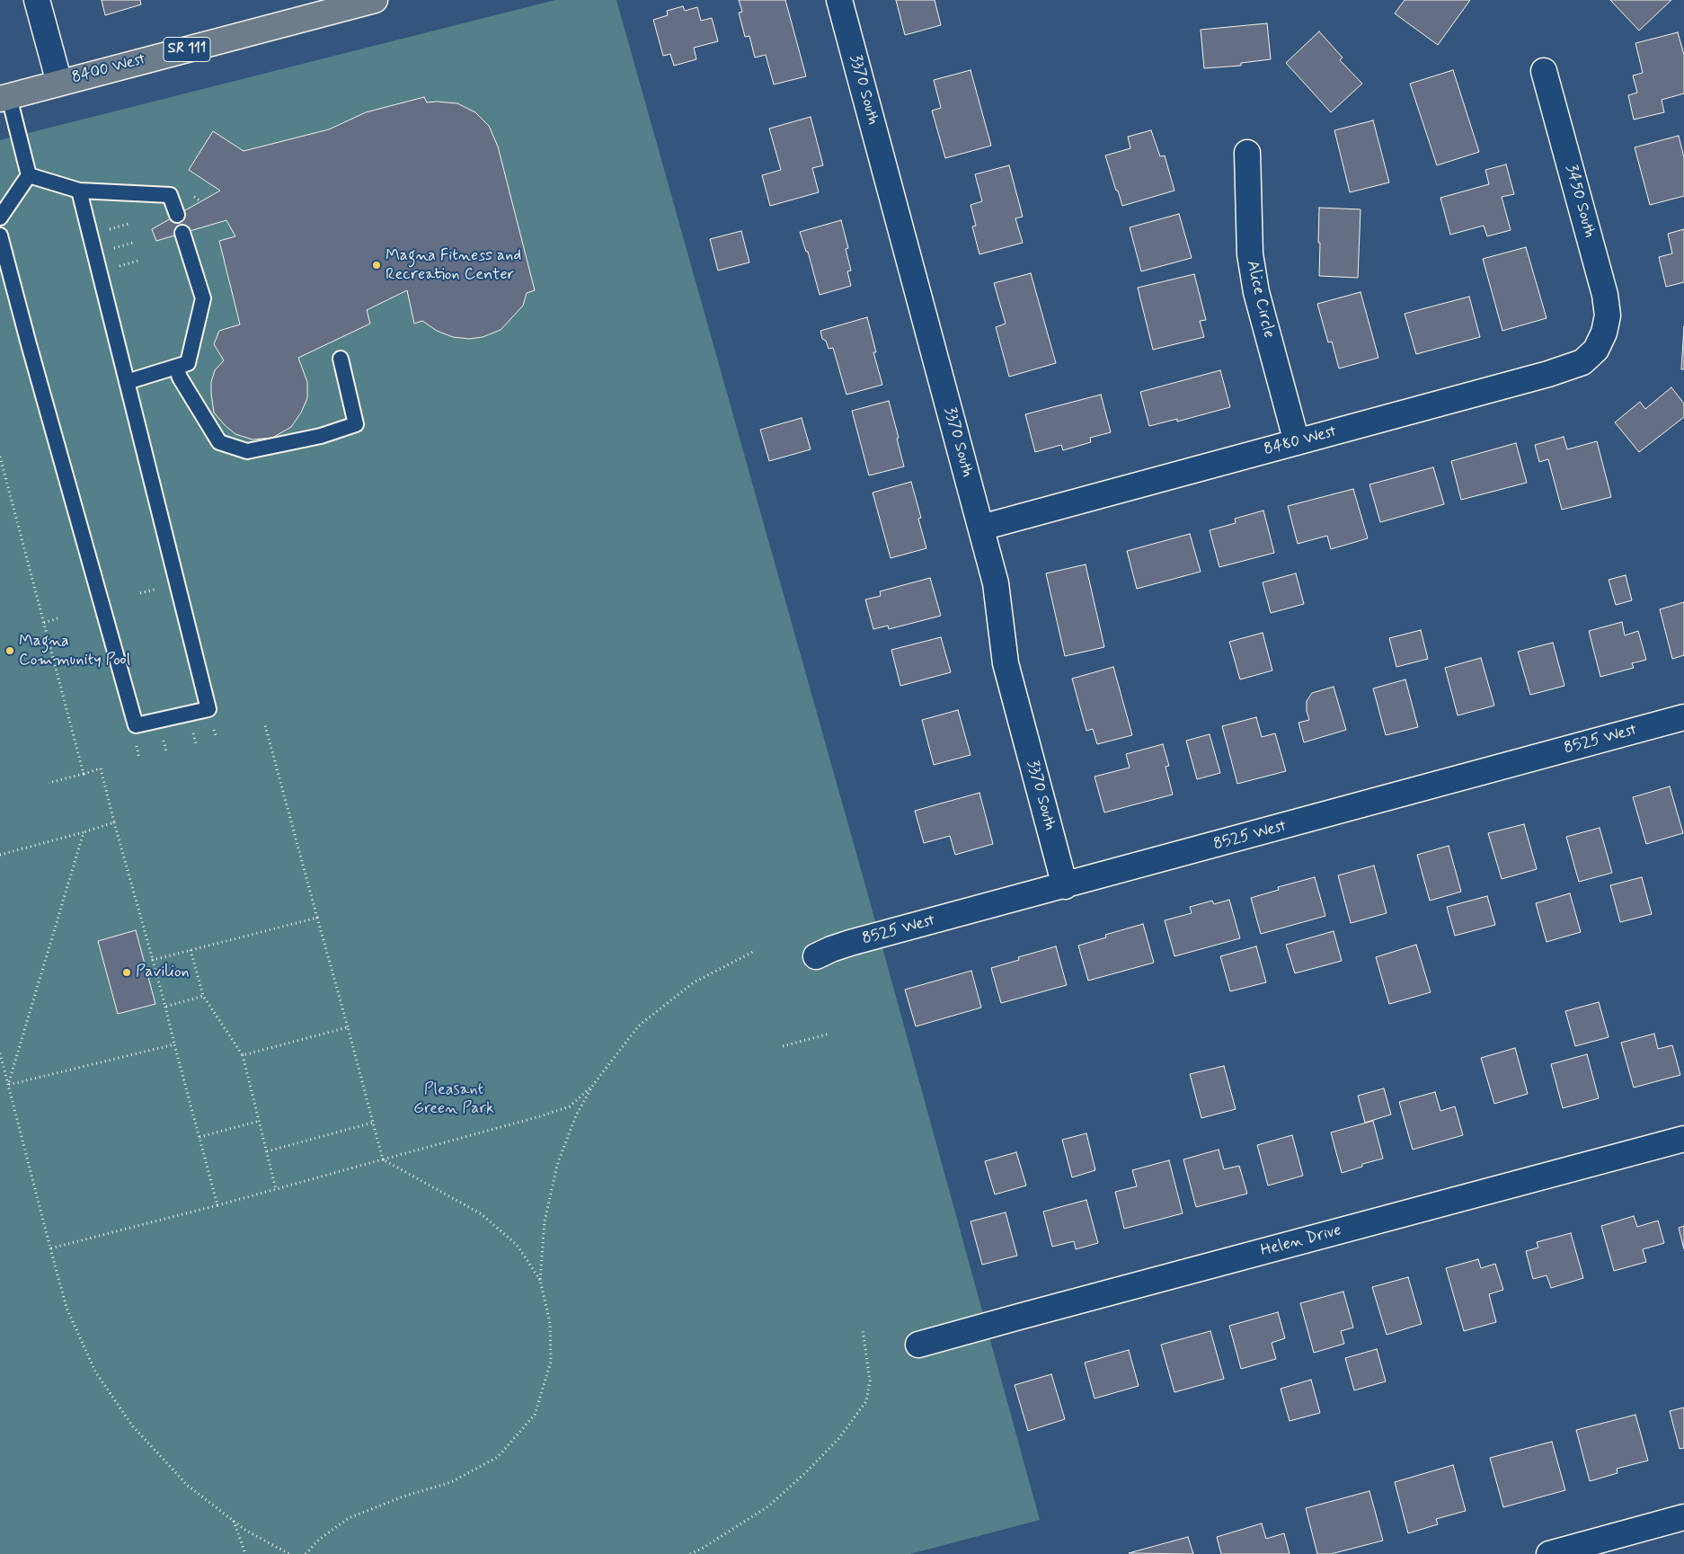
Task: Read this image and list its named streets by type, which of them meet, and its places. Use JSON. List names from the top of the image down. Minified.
{"streets":{"main road":["SR 111","8400 West"],"street":["3370 South","3450 South","Alice Circle","8480 West","8525 West","Helen Drive"]},"crossings":[["3370 South","8480 West"],["3370 South","8525 West"],["3450 South","8480 West"],["Alice Circle","8480 West"]],"parks":["Pleasant Green Park"],"places":["Magna Fitness and Recreation Center","Magna Community Pool","Pavilion"]}
